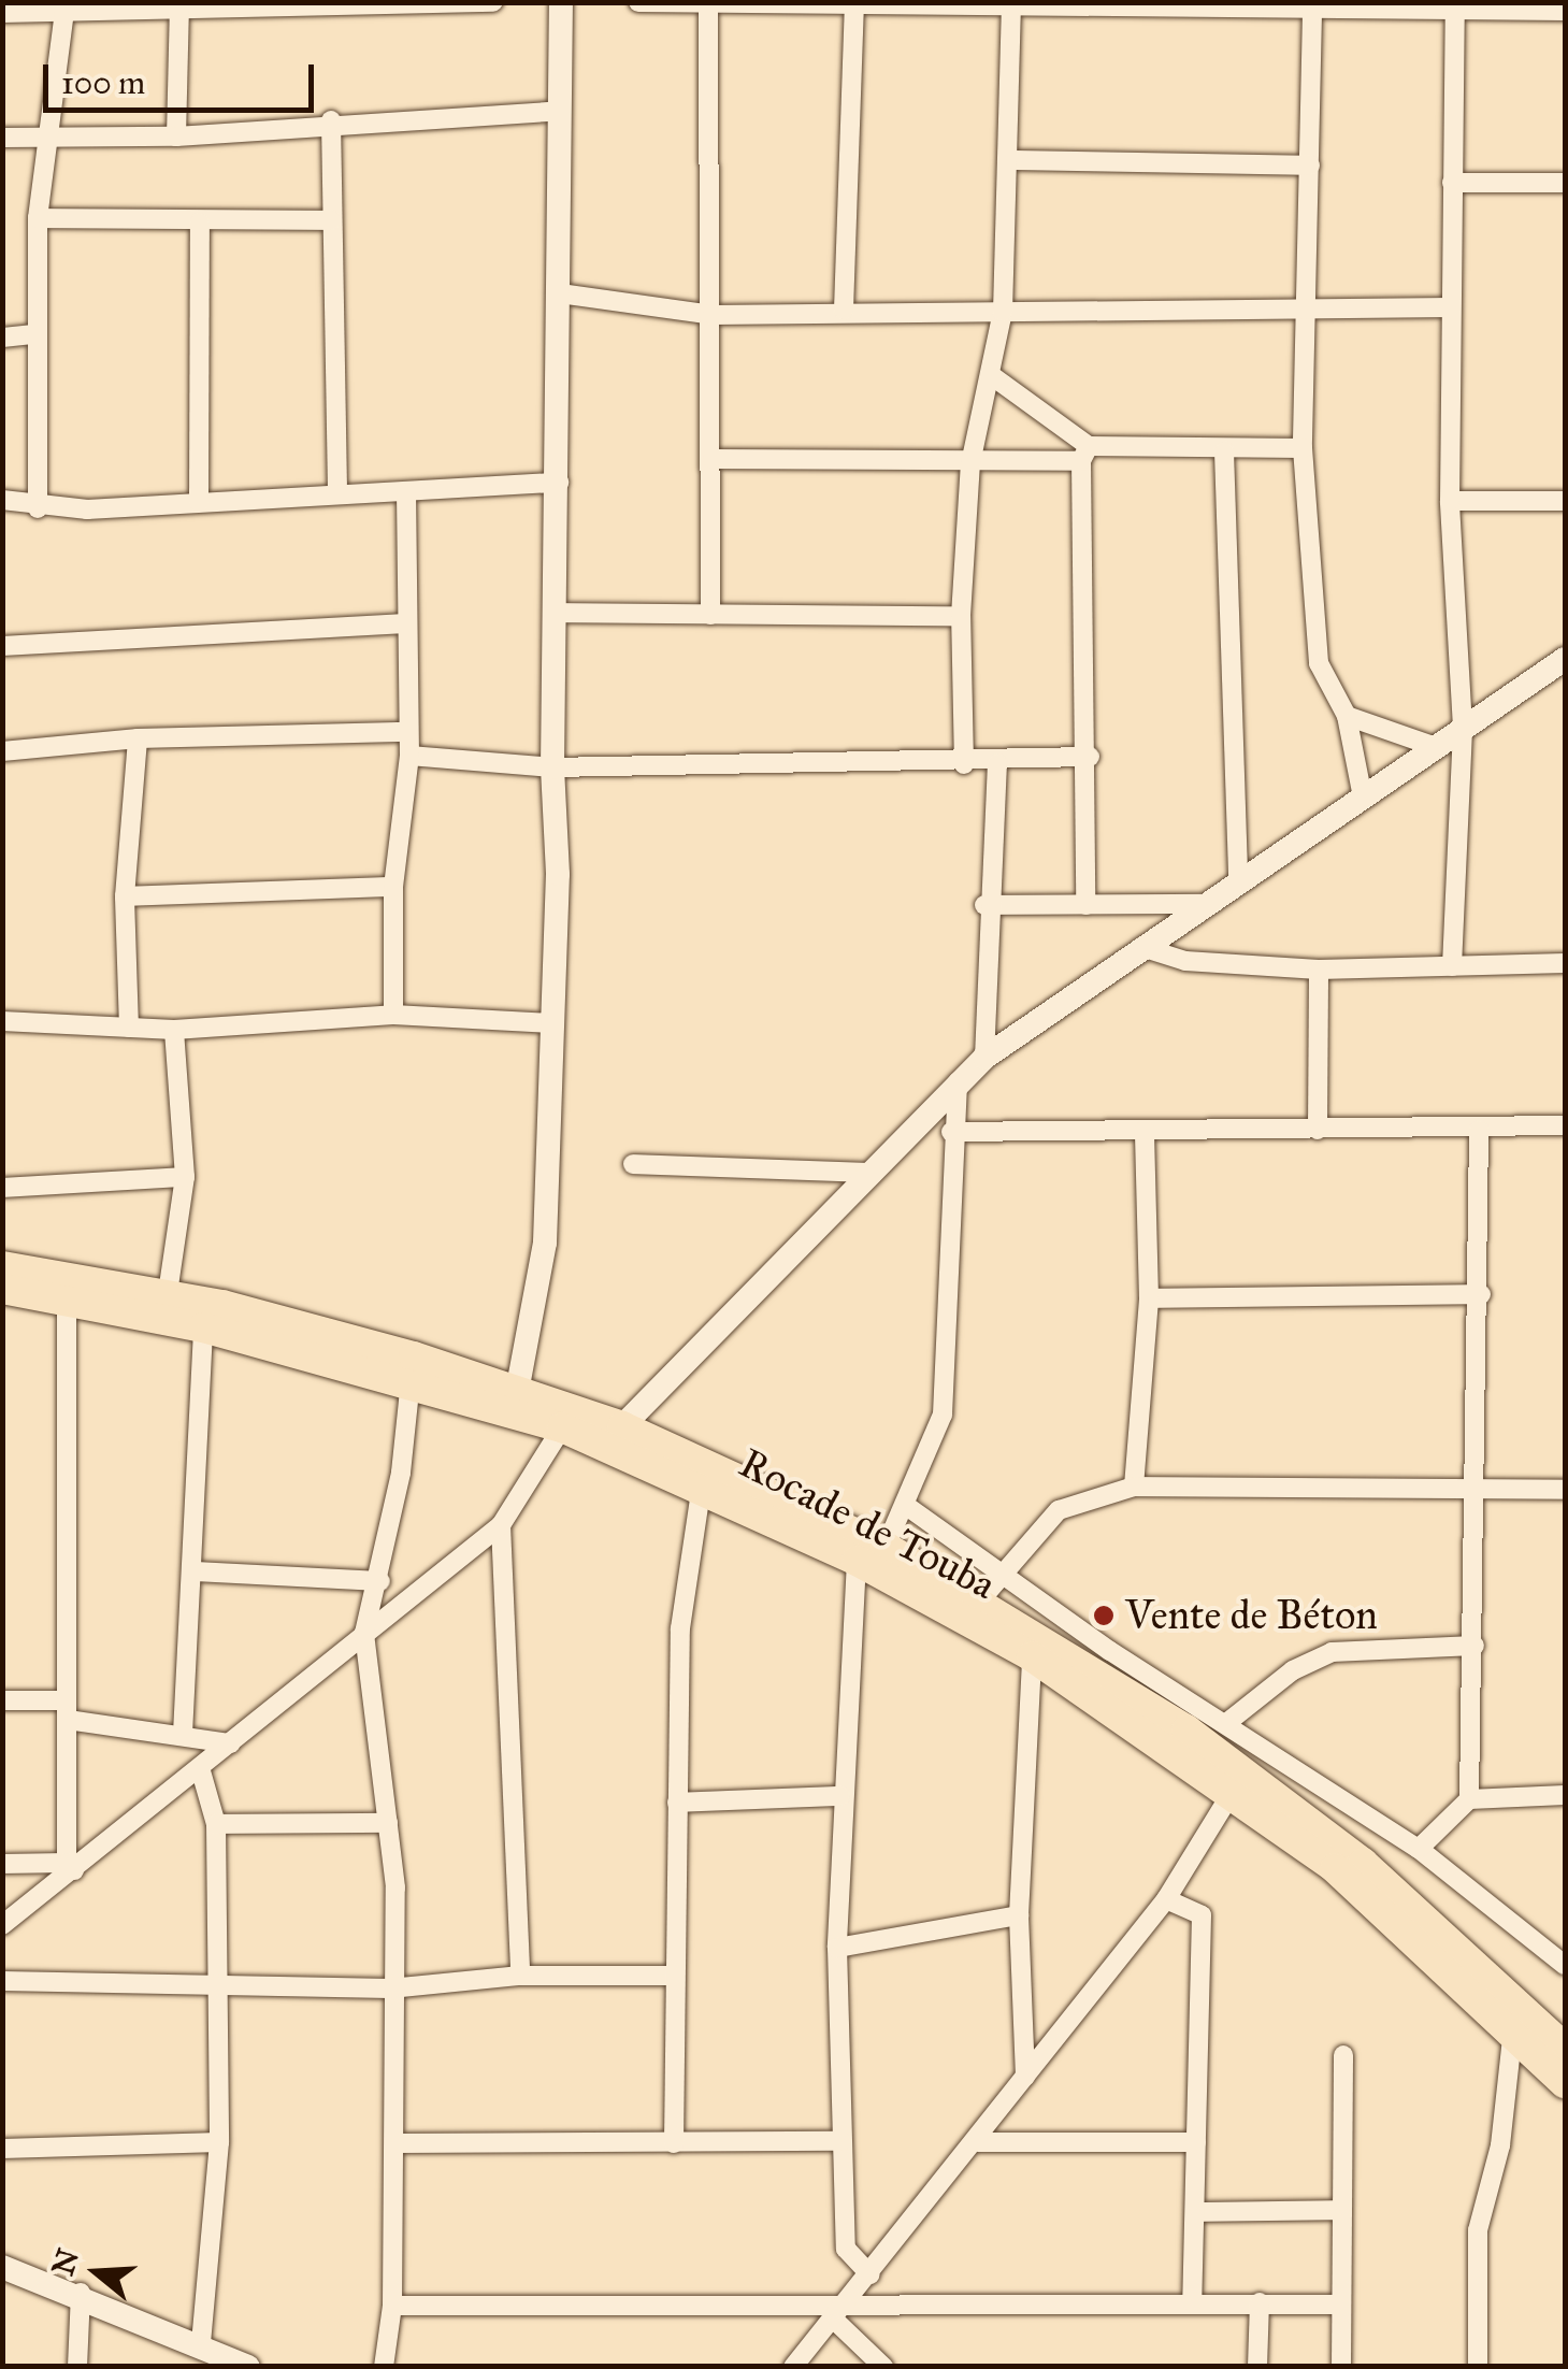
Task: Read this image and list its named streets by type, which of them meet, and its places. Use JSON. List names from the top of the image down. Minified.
{"streets":{"main road":["Rocade de Touba"]},"places":["Vente de Béton"],"scale_bar":"100 m","north":"left"}
